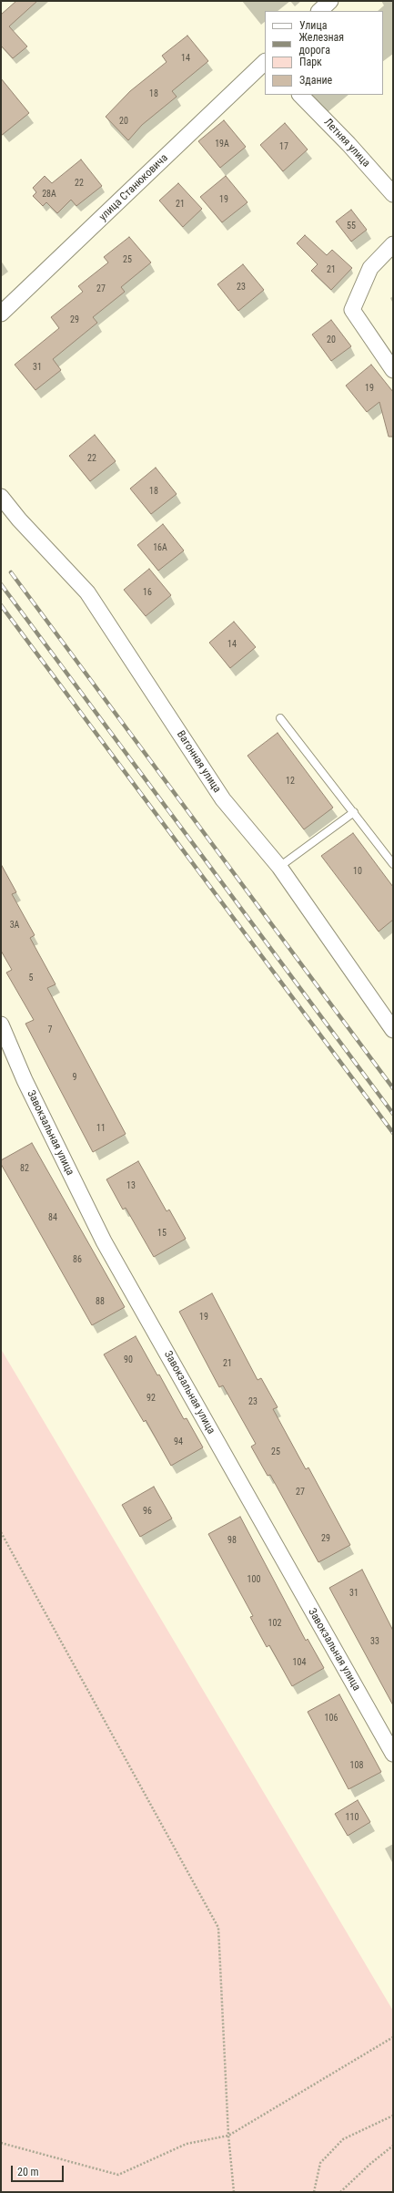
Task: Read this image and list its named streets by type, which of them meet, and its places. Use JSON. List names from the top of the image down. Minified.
{"streets":{"street":["Летняя улица","улица Станюковича","Вагонная улица","Завокзальная улица"]},"house_numbers":["14","18","20","19А","17","22","28А","19","21","55","25","21","23","27","29","20","31","19","22","18","16А","16","14","12","10","3А","5","7","9","11","82","13","84","15","86","88","19","90","21","92","23","94","25","27","96","29","98","100","31","102","33","104","106","108","110"],"legend":["Улица","Железная дорога","Парк","Здание"],"scale_bar":"20 m"}
